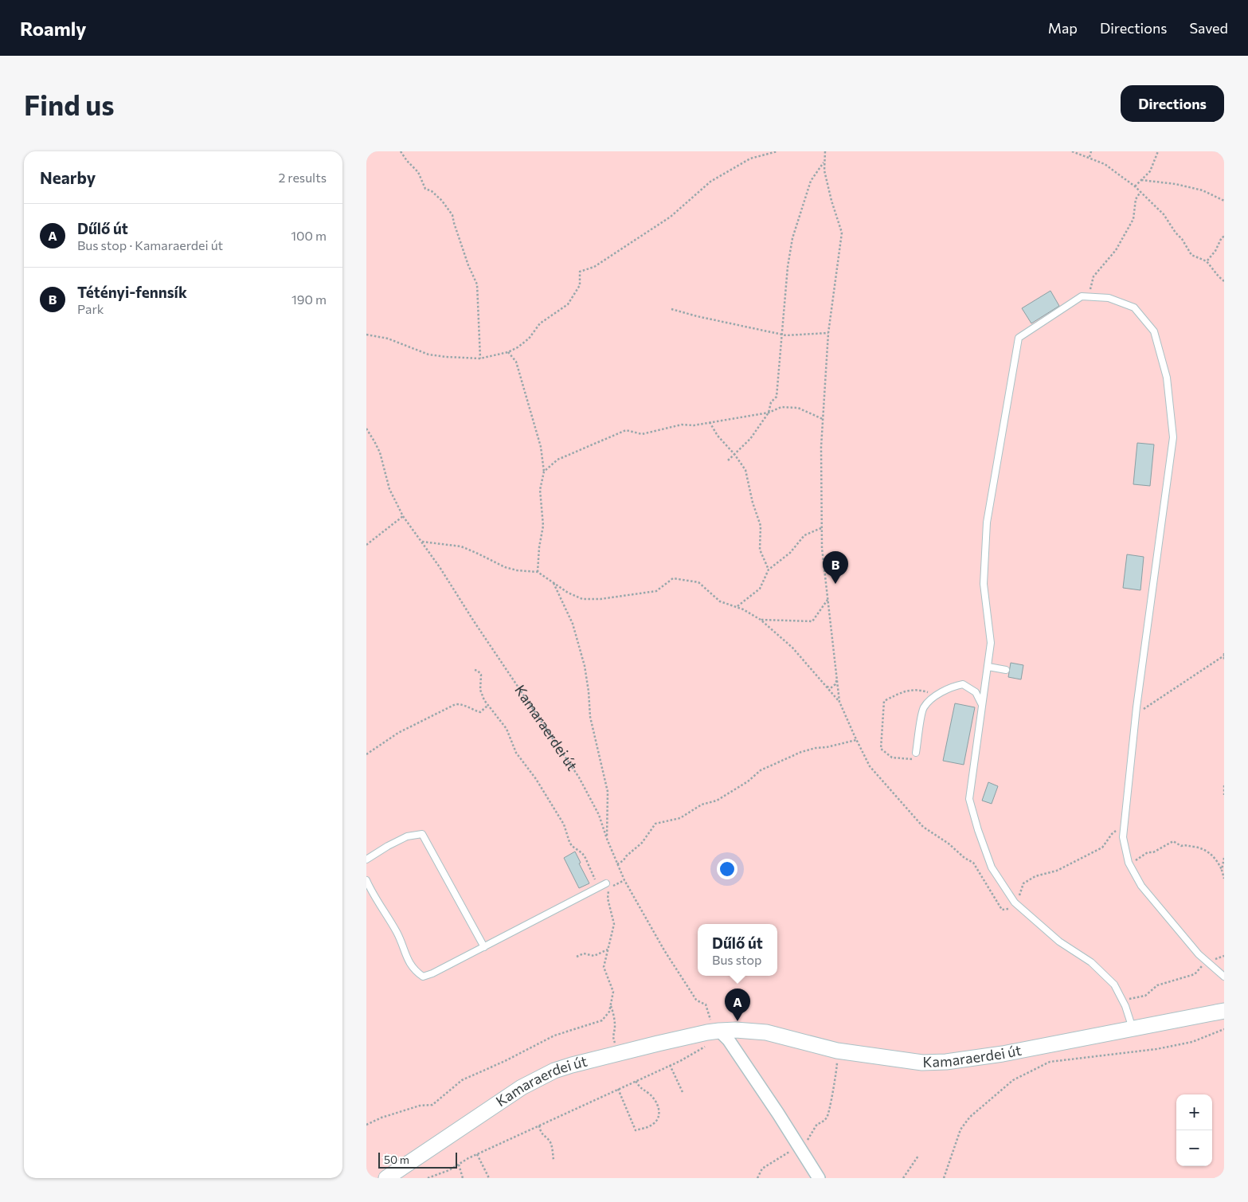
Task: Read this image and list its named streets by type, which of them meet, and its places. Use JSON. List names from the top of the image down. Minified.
{"streets":{"street":["Kamaraerdei út"]},"scale_bar":"50 m","page":{"header":"Roamly","nav":["Map","Directions","Saved"],"buttons":"Directions","title":"Find us","heading":["Nearby","2 results"],"list":[{"mark":"A","name":"Dűlő út","note":"Bus stop · Kamaraerdei út","value":"100 m"},{"mark":"B","name":"Tétényi-fennsík","note":"Park","value":"190 m"}],"pins":["B","A"],"popup":["Dűlő út","Bus stop"],"map_buttons":["+","−"],"scale":"50 m"}}
